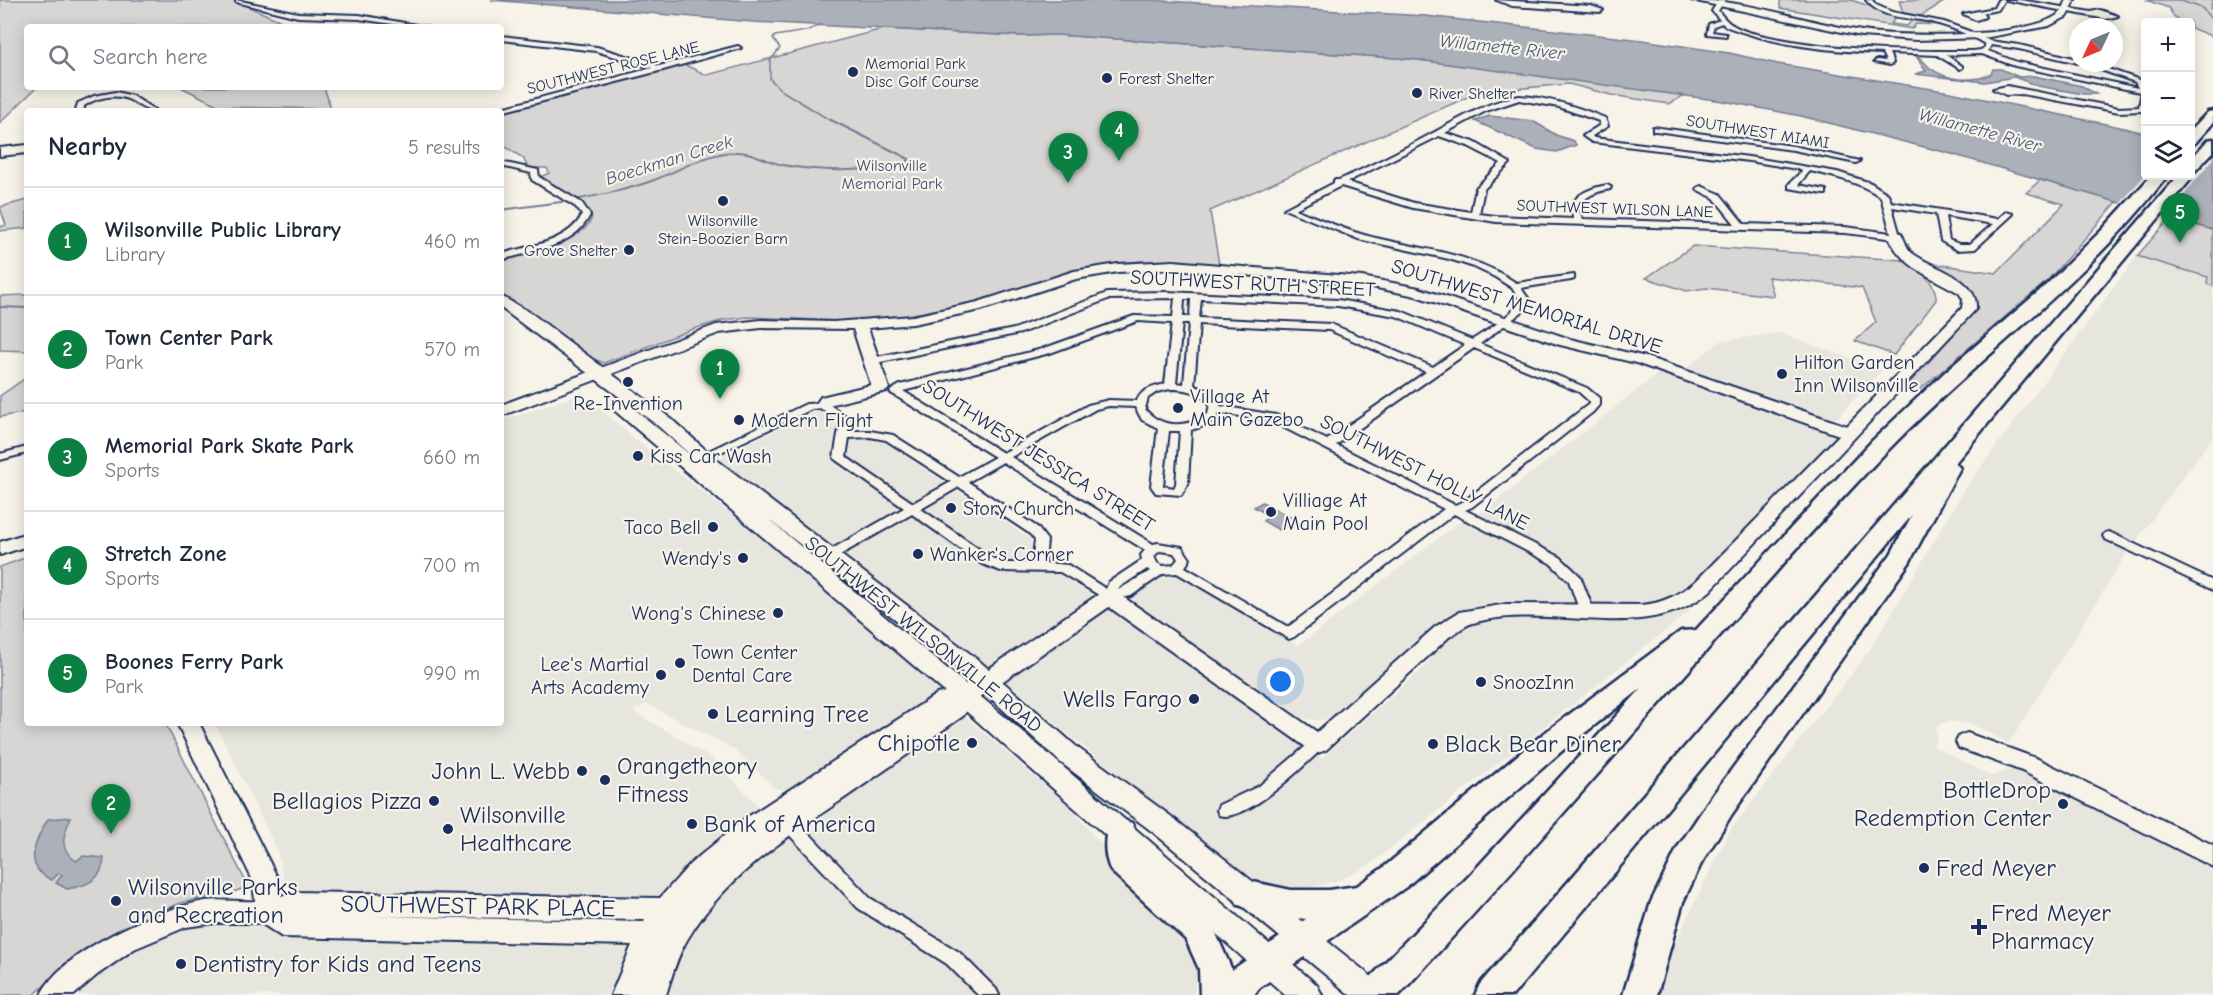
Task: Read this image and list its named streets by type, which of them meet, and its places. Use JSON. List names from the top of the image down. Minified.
{"streets":{"main road":["SOUTHWEST WILSONVILLE ROAD"],"street":["SOUTHWEST ROSE LANE","SOUTHWEST MIAMI","SOUTHWEST WILSON LANE","SOUTHWEST RUTH STREET","SOUTHWEST MEMORIAL DRIVE","SOUTHWEST JESSICA STREET","SOUTHWEST HOLLY LANE","SOUTHWEST PARK PLACE"]},"crossings":[["SOUTHWEST RUTH STREET","SOUTHWEST JESSICA STREET"],["SOUTHWEST RUTH STREET","SOUTHWEST HOLLY LANE"],["SOUTHWEST MEMORIAL DRIVE","SOUTHWEST WILSONVILLE ROAD"]],"water":["Willamette River","Boeckman Creek"],"parks":["Wilsonville Memorial Park"],"places":{"other":["Memorial Park Disc Golf Course","Forest Shelter","River Shelter","Wilsonville Stein-Boozier Barn","Grove Shelter","Hilton Garden Inn Wilsonville","Re-Invention","Village At Main Gazebo","Modern Flight","Kiss Car Wash","Story Church","Villiage At Main Pool","Taco Bell","Wanker's Corner","Wendy's","Wong's Chinese","Town Center Dental Care","Lee's Martial Arts Academy","SnoozInn","Wells Fargo","Learning Tree","Chipotle","Black Bear Diner","John L. Webb","Orangetheory Fitness","Bellagios Pizza","BottleDrop Redemption Center","Bank of America","Wilsonville Healthcare","Fred Meyer","Wilsonville Parks and Recreation","Dentistry for Kids and Teens"],"health":["Fred Meyer Pharmacy"]},"north":"bottom left","page":{"map_buttons":["+","−"],"search":"Search here","heading":["Nearby","5 results"],"pins":["4","3","5","1","2"],"list":[{"mark":"1","name":"Wilsonville Public Library","note":"Library","value":"460 m"},{"mark":"2","name":"Town Center Park","note":"Park","value":"570 m"},{"mark":"3","name":"Memorial Park Skate Park","note":"Sports","value":"660 m"},{"mark":"4","name":"Stretch Zone","note":"Sports","value":"700 m"},{"mark":"5","name":"Boones Ferry Park","note":"Park","value":"990 m"}]}}
